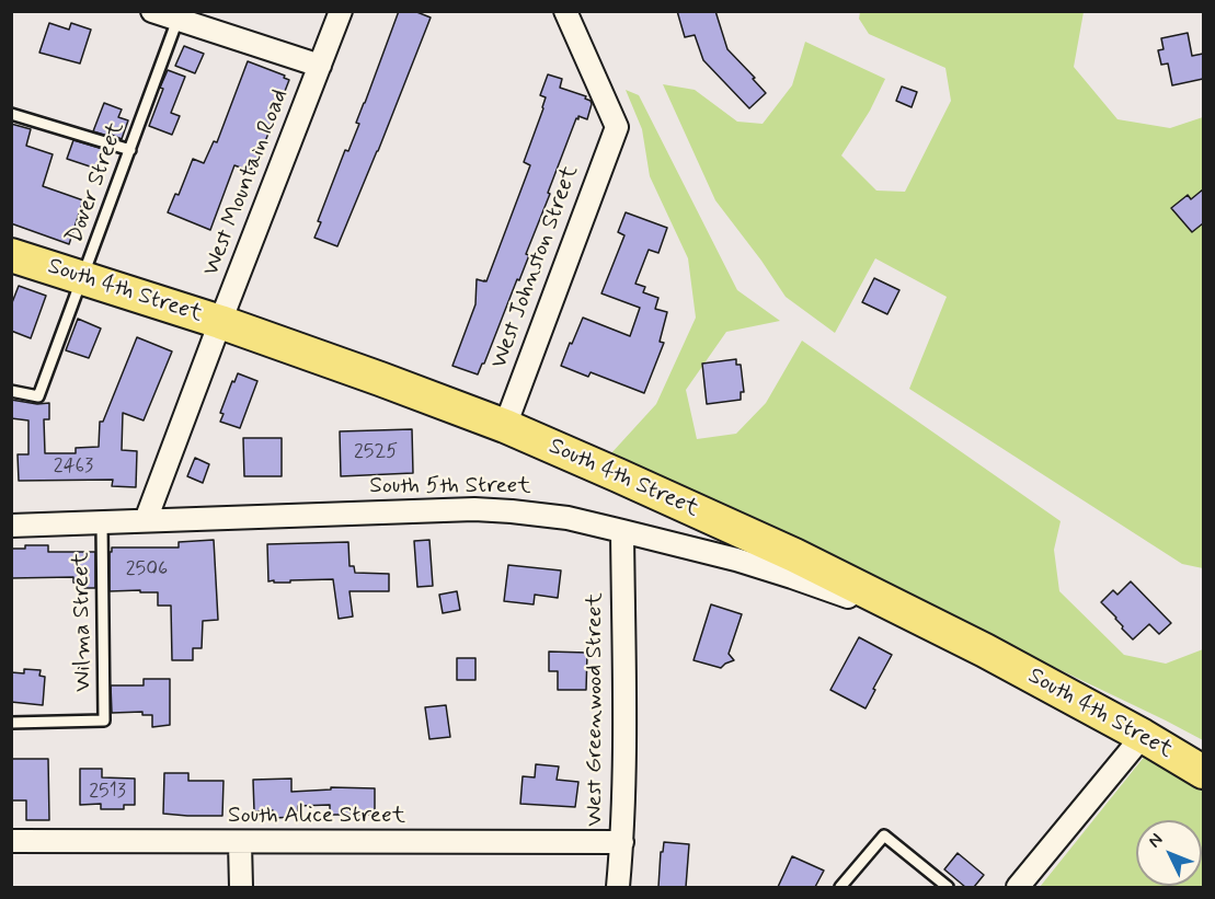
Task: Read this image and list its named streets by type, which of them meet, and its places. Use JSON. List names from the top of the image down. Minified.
{"streets":{"main road":["South 4th Street"],"street":["West Mountain Road","West Johnston Street","South 5th Street","West Greenwood Street","South Alice Street"],"lane":["Dover Street","Wilma Street"]},"crossings":[["Dover Street","South 4th Street"],["West Mountain Road","South 4th Street"],["West Mountain Road","South 5th Street"],["West Johnston Street","South 4th Street"],["South 4th Street","South 5th Street"],["South 5th Street","Wilma Street"],["South 5th Street","West Greenwood Street"],["West Greenwood Street","South Alice Street"]],"house_numbers":["2525","2463","2506","2513"],"north":"top left"}
